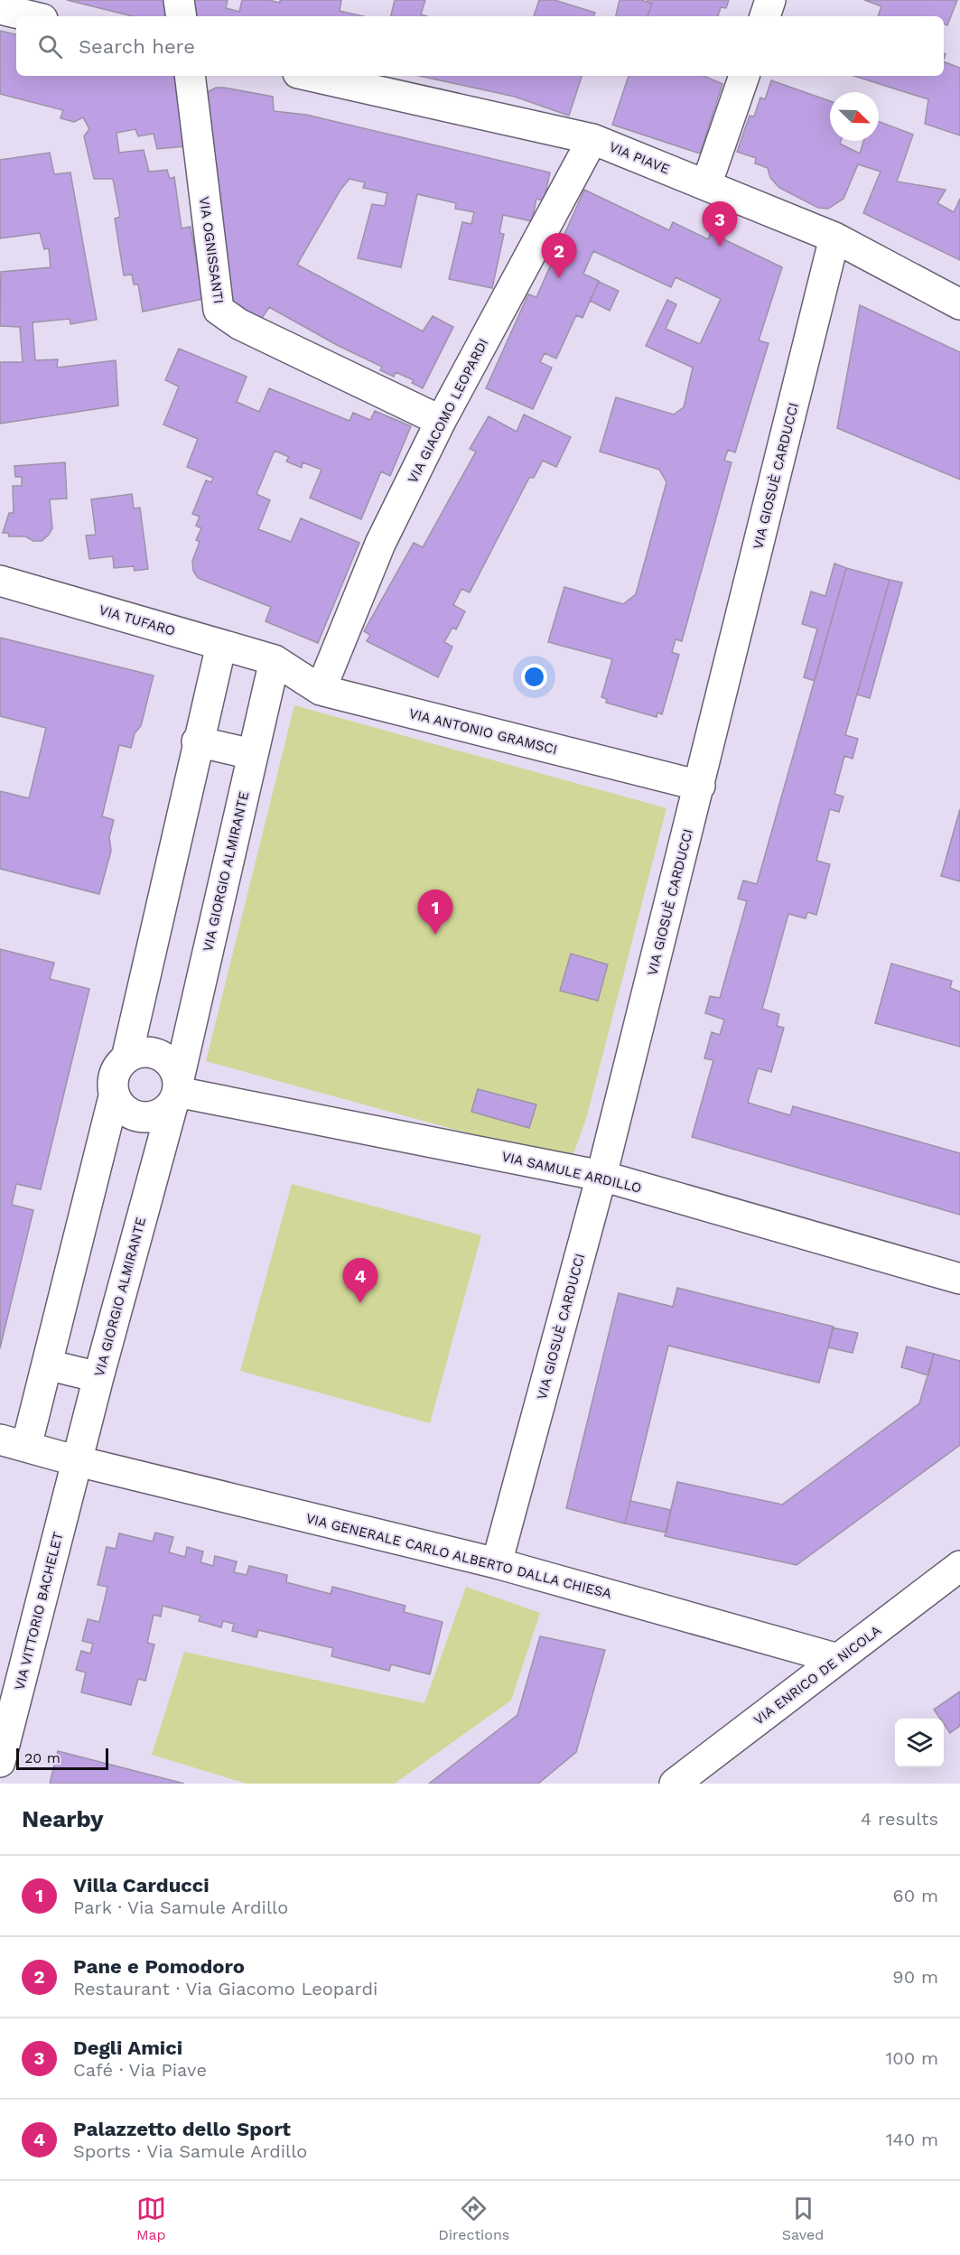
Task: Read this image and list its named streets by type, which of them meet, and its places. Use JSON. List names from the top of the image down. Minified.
{"streets":{"street":["VIA PIAVE","VIA OGNISSANTI","VIA GIACOMO LEOPARDI","VIA GIOSUÈ CARDUCCI","VIA TUFARO","VIA ANTONIO GRAMSCI","VIA GIORGIO ALMIRANTE","VIA SAMULE ARDILLO","VIA GENERALE CARLO ALBERTO DALLA CHIESA","VIA VITTORIO BACHELET","VIA ENRICO DE NICOLA"]},"crossings":[["VIA PIAVE","VIA GIACOMO LEOPARDI"],["VIA PIAVE","VIA GIOSUÈ CARDUCCI"],["VIA OGNISSANTI","VIA GIACOMO LEOPARDI"],["VIA GIACOMO LEOPARDI","VIA ANTONIO GRAMSCI"],["VIA GIOSUÈ CARDUCCI","VIA ANTONIO GRAMSCI"],["VIA GIOSUÈ CARDUCCI","VIA SAMULE ARDILLO"],["VIA GIOSUÈ CARDUCCI","VIA GENERALE CARLO ALBERTO DALLA CHIESA"],["VIA TUFARO","VIA ANTONIO GRAMSCI"],["VIA TUFARO","VIA GIORGIO ALMIRANTE"],["VIA ANTONIO GRAMSCI","VIA GIORGIO ALMIRANTE"],["VIA GIORGIO ALMIRANTE","VIA SAMULE ARDILLO"],["VIA GIORGIO ALMIRANTE","VIA GENERALE CARLO ALBERTO DALLA CHIESA"],["VIA GIORGIO ALMIRANTE","VIA VITTORIO BACHELET"],["VIA GENERALE CARLO ALBERTO DALLA CHIESA","VIA VITTORIO BACHELET"],["VIA GENERALE CARLO ALBERTO DALLA CHIESA","VIA ENRICO DE NICOLA"]],"scale_bar":"20 m","north":"bottom right","page":{"search":"Search here","pins":["3","2","1","4"],"scale":"20 m","heading":["Nearby","4 results"],"list":[{"mark":"1","name":"Villa Carducci","note":"Park · Via Samule Ardillo","value":"60 m"},{"mark":"2","name":"Pane e Pomodoro","note":"Restaurant · Via Giacomo Leopardi","value":"90 m"},{"mark":"3","name":"Degli Amici","note":"Café · Via Piave","value":"100 m"},{"mark":"4","name":"Palazzetto dello Sport","note":"Sports · Via Samule Ardillo","value":"140 m"}],"nav":["Map","Directions","Saved"]}}
